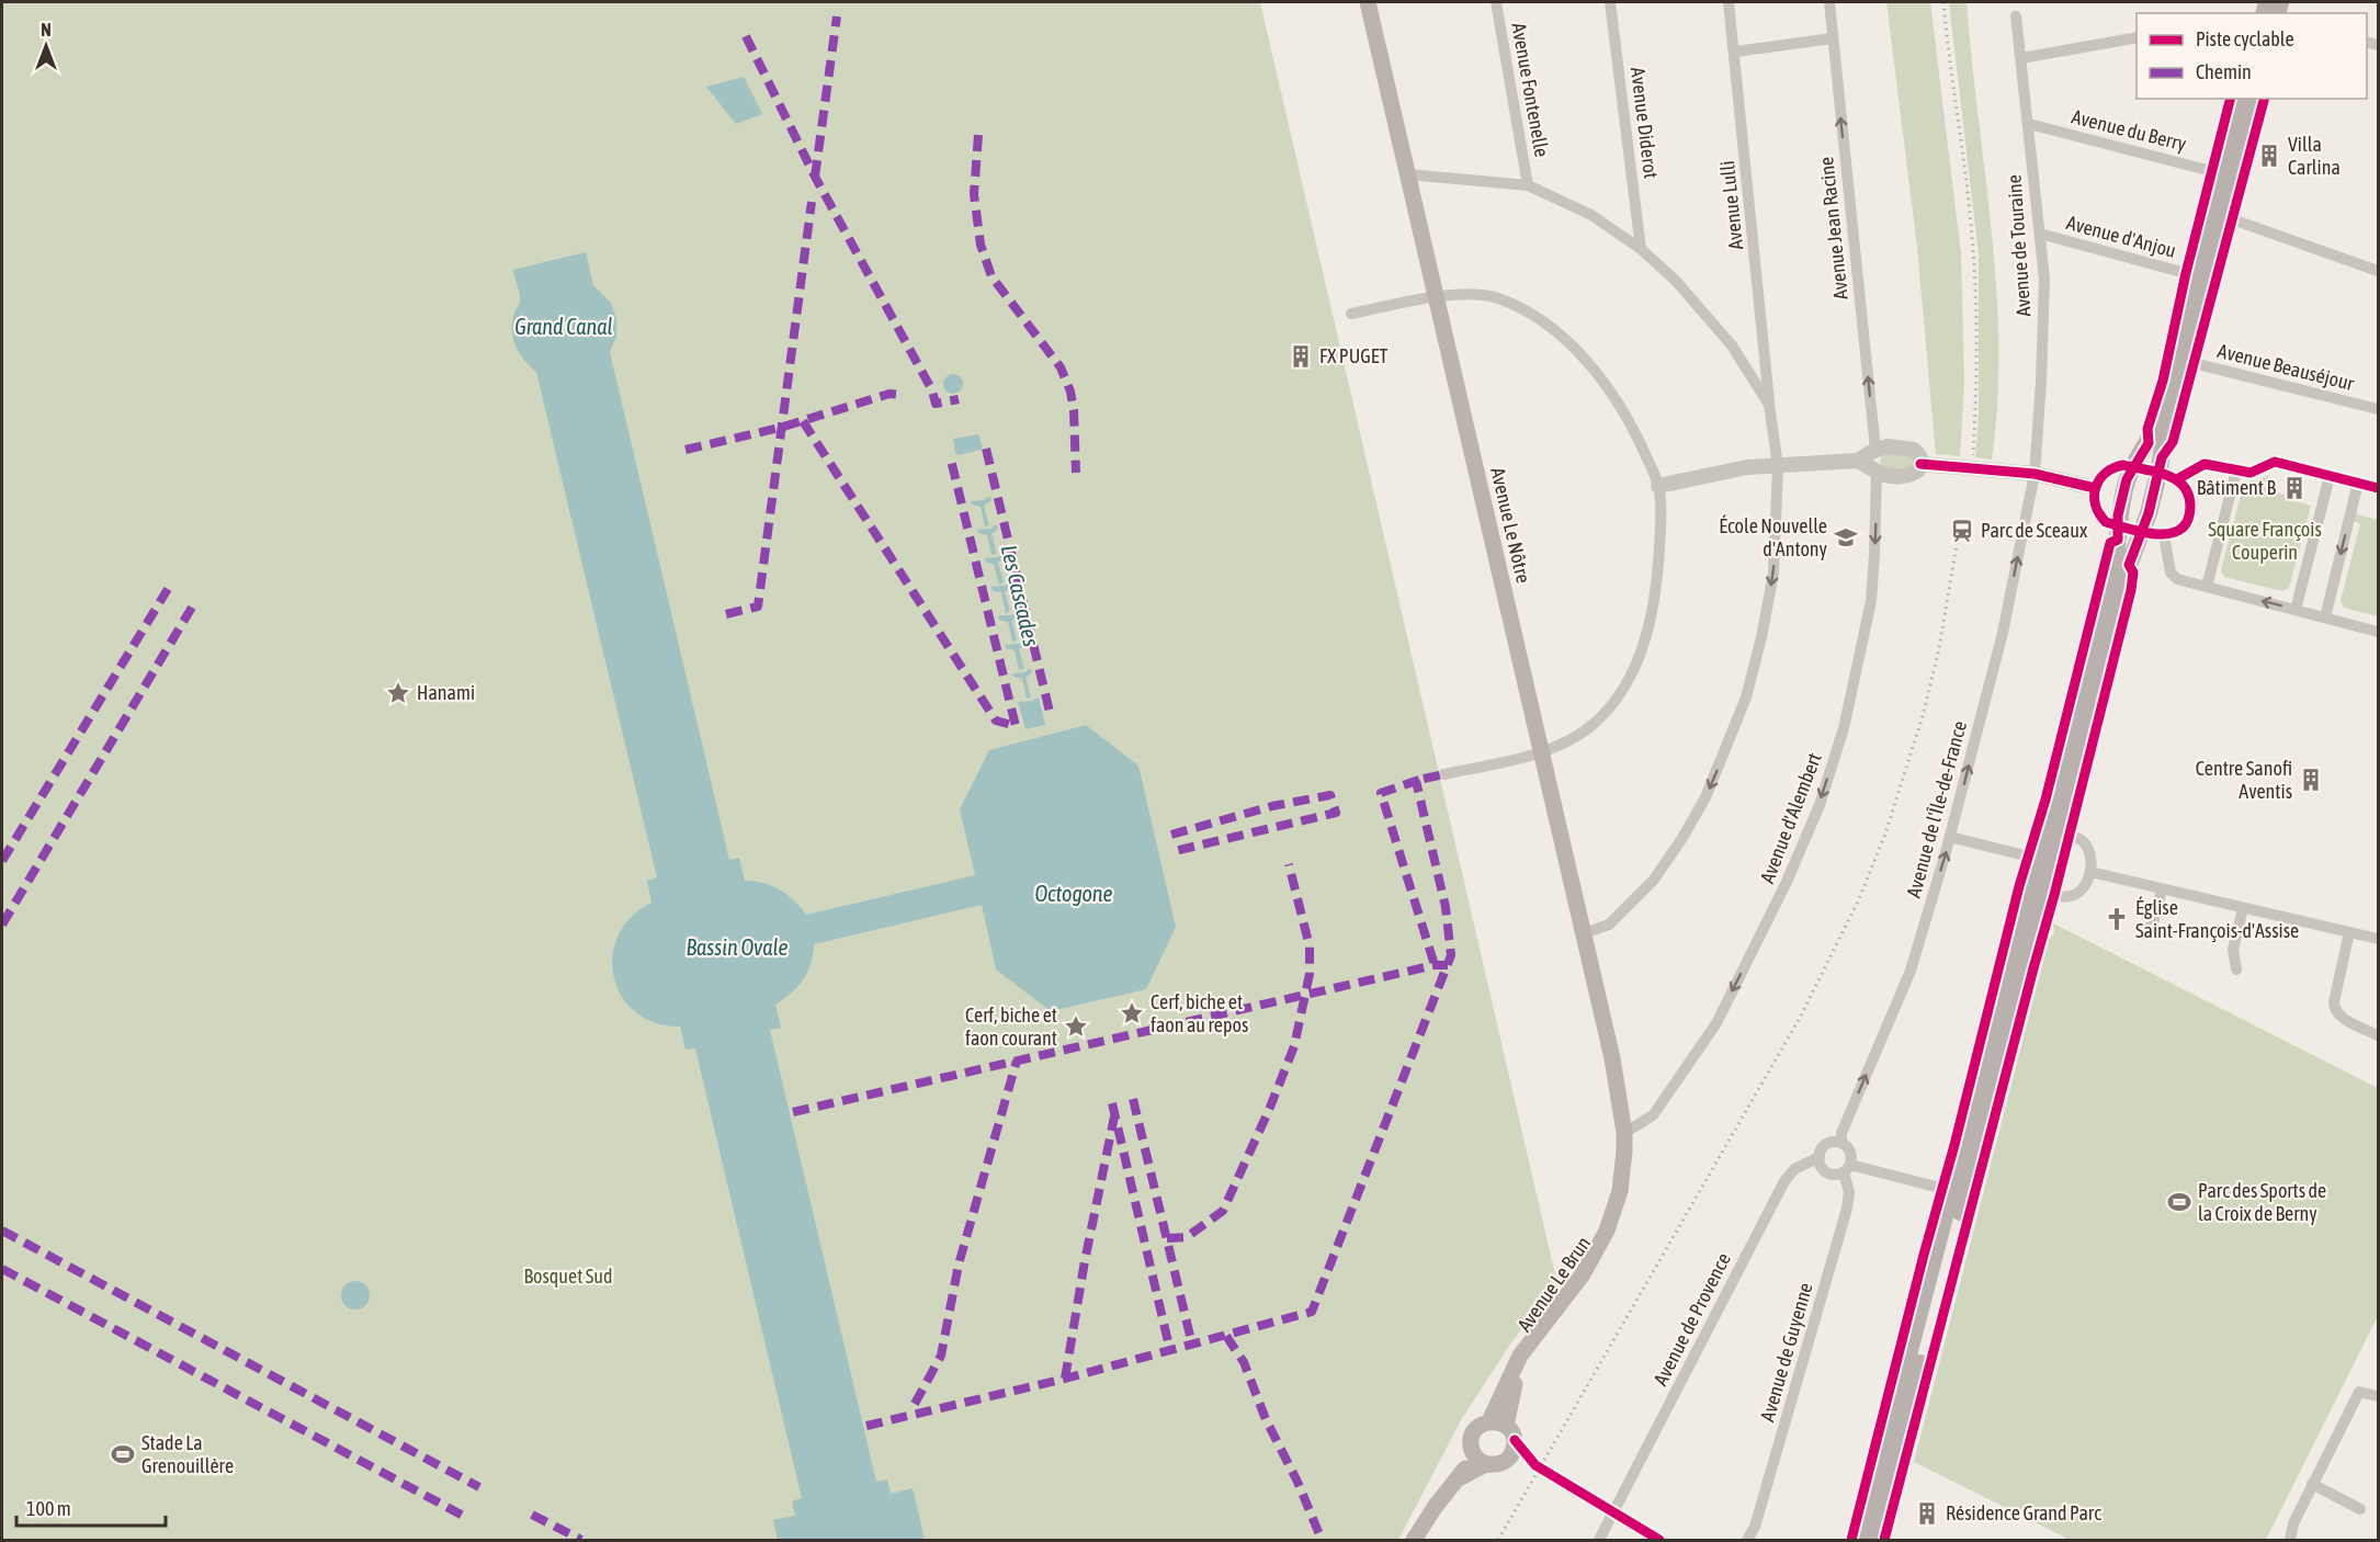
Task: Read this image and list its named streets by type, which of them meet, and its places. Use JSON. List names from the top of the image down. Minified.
{"streets":{"main road":["Avenue Le Nôtre","Avenue Le Brun"],"street":["Avenue Fontenelle","Avenue Diderot","Avenue du Berry","Avenue Lulli","Avenue Jean Racine","Avenue d'Anjou","Avenue de Touraine","Avenue Beauséjour","Avenue de l'Île-de-France","Avenue d'Alembert","Avenue de Provence","Avenue de Guyenne"]},"crossings":[["Avenue du Berry","Avenue de Touraine"],["Avenue Lulli","Avenue Le Nôtre"],["Avenue Jean Racine","Avenue d'Alembert"],["Avenue d'Anjou","Avenue de Touraine"],["Avenue de Touraine","Avenue de l'Île-de-France"],["Avenue Le Nôtre","Avenue d'Alembert"],["Avenue Le Nôtre","Avenue Le Brun"],["Avenue de l'Île-de-France","Avenue de Provence"],["Avenue de l'Île-de-France","Avenue de Guyenne"],["Avenue d'Alembert","Avenue Le Brun"],["Avenue de Provence","Avenue de Guyenne"]],"one_way":["Avenue Lulli","Avenue Jean Racine","Avenue de l'Île-de-France","Avenue d'Alembert"],"water":["Grand Canal","Les Cascades","Octogone","Bassin Ovale"],"parks":["Square François Couperin","Bosquet Sud"],"places":{"building":["Villa Carlina","FX PUGET","Bâtiment B","Centre Sanofi Aventis","Résidence Grand Parc"],"station":["Parc de Sceaux"],"school or university":["École Nouvelle d'Antony"],"place":["Hanami","Cerf, biche et faon au repos","Cerf, biche et faon courant"],"church":["Église Saint-François-d'Assise"],"sports":["Parc des Sports de la Croix de Berny","Stade La Grenouillère"]},"legend":["Piste cyclable","Chemin"],"scale_bar":"100 m","north":"top"}
